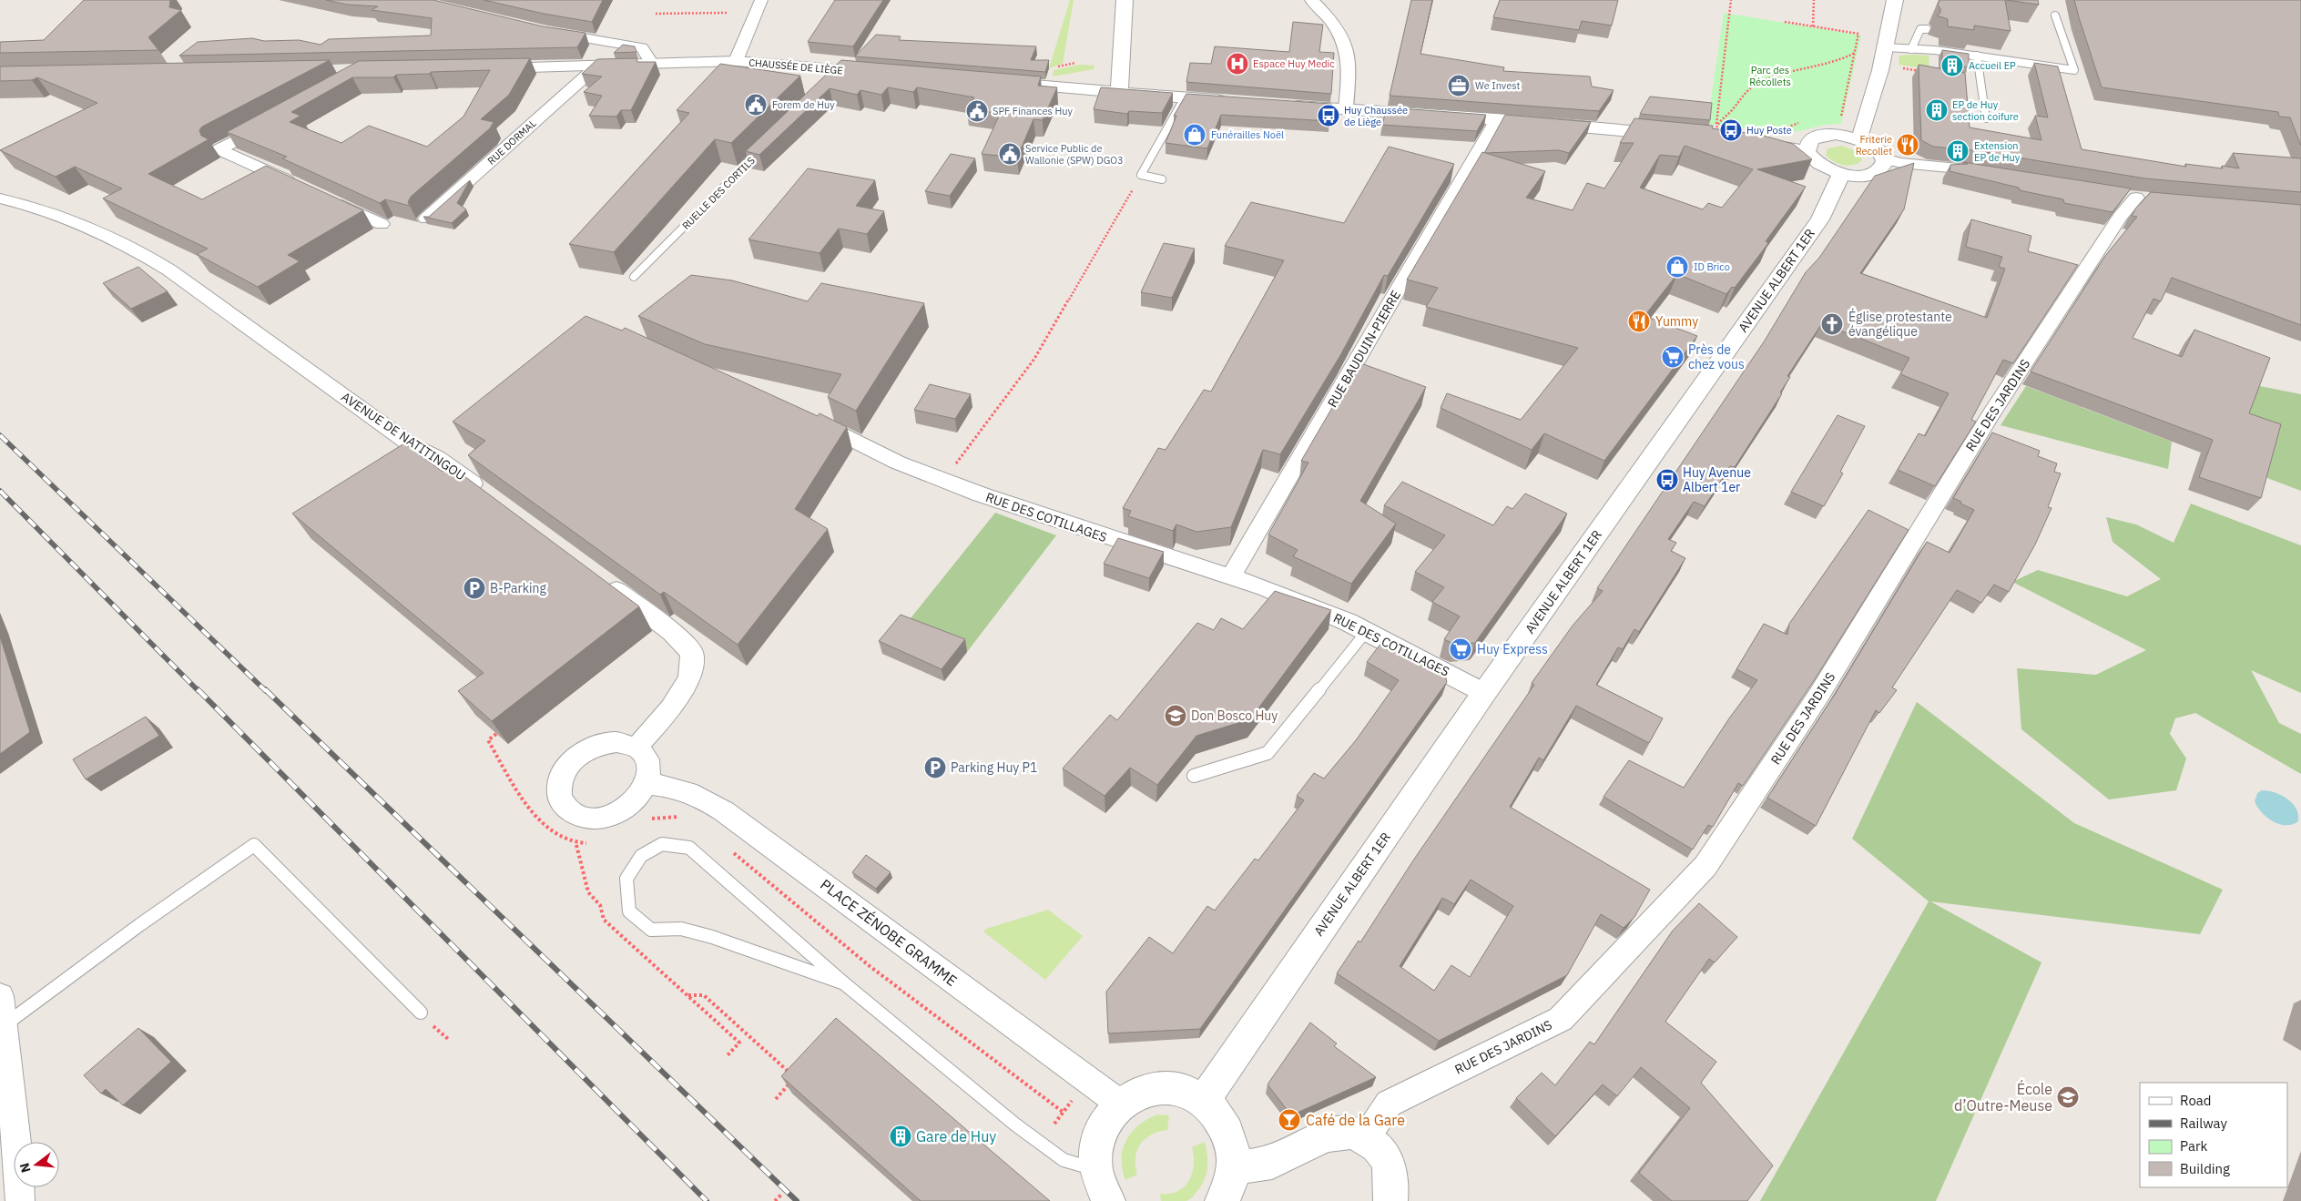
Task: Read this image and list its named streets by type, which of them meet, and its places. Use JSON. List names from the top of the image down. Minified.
{"streets":{"street":["CHAUSSÉE DE LIÈGE","RUE DORMAL","AVENUE ALBERT 1ER","RUE BAUDUIN-PIERRE","RUE DES JARDINS","AVENUE DE NATITINGOU","RUE DES COTILLAGES","PLACE ZÉNOBE GRAMME"],"lane":["RUELLE DES CORTILS"]},"crossings":[["CHAUSSÉE DE LIÈGE","RUE DORMAL"],["AVENUE ALBERT 1ER","RUE DES COTILLAGES"],["RUE BAUDUIN-PIERRE","RUE DES COTILLAGES"]],"parks":["Parc des Récollets"],"places":{"hospital":["Espace Huy Medic"],"building":["Accueil EP","EP de Huy section coifure","Extension EP de Huy","Gare de Huy"],"office":["We Invest"],"public building":["Forem de Huy","SPF Finances Huy","Service Public de Wallonie (SPW) DGO3"],"bus stop":["Huy Chaussée de Liège","Huy Poste","Huy Avenue Albert 1er"],"shop":["Funérailles Noël","ID Brico"],"restaurant":["Friterie Recollet","Yummy"],"church":["Église protestante évangélique"],"supermarket":["Près de chez vous","Huy Express"],"parking":["B-Parking","Parking Huy P1"],"school or university":["Don Bosco Huy","École d’Outre-Meuse"],"bar":["Café de la Gare"]},"legend":["Road","Railway","Park","Building"],"north":"left"}
